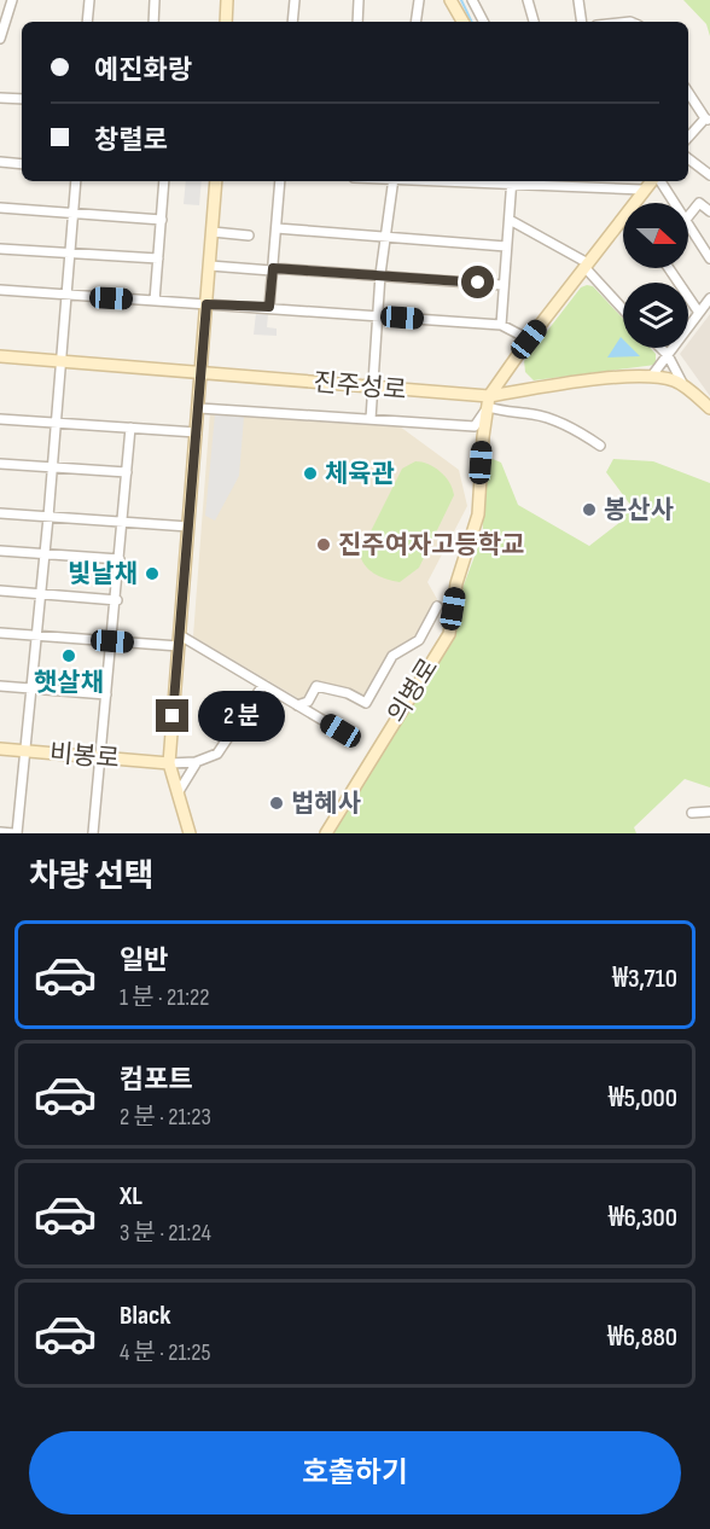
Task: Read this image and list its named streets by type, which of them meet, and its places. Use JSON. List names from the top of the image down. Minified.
{"streets":{"street":["진주성로","의병로","비봉로"]},"crossings":[["진주성로","의병로"]],"places":["체육관","봉산사","진주여자고등학교","빛날채","햇살채","법혜사"],"north":"right","page":{"banner":["예진화랑","창렬로"],"bubble":"2 분","heading":"차량 선택","list":[{"name":"일반","note":"1 분 · 21:22","value":"₩3,710"},{"name":"컴포트","note":"2 분 · 21:23","value":"₩5,000"},{"name":"XL","note":"3 분 · 21:24","value":"₩6,300"},{"name":"Black","note":"4 분 · 21:25","value":"₩6,880"}],"buttons":"호출하기"}}
